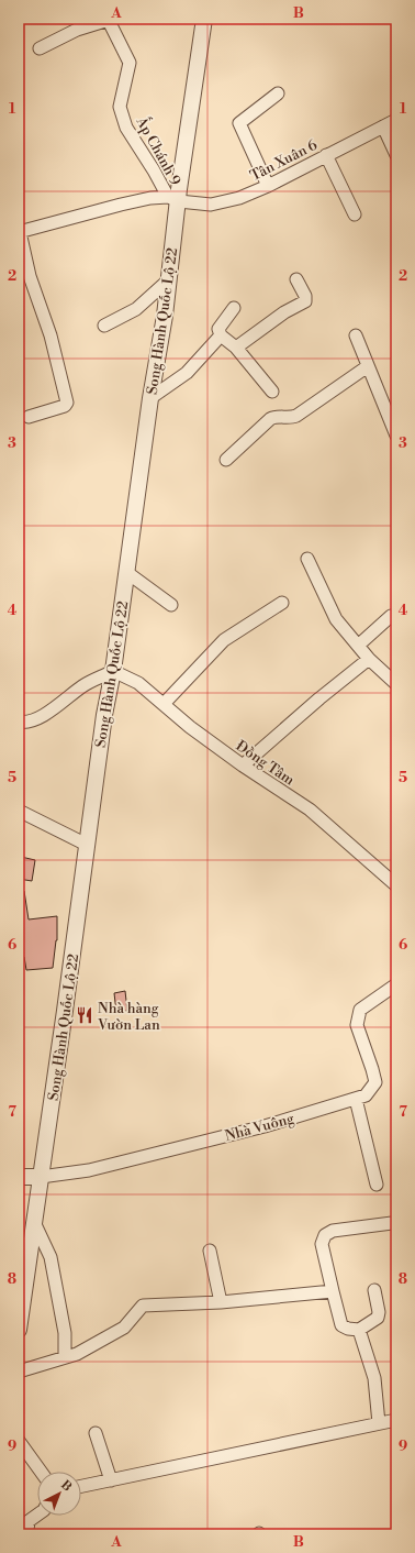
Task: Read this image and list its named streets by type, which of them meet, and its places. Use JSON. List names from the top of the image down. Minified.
{"streets":{"street":["Ấp Chánh 9","Tân Xuân 6","Song Hành Quốc Lộ 22","Đồng Tâm","Nhà Vuông"]},"crossings":[["Ấp Chánh 9","Tân Xuân 6"],["Ấp Chánh 9","Song Hành Quốc Lộ 22"],["Tân Xuân 6","Song Hành Quốc Lộ 22"],["Song Hành Quốc Lộ 22","Đồng Tâm"],["Song Hành Quốc Lộ 22","Nhà Vuông"]],"places":{"restaurant":["Nhà hàng Vườn Lan"]},"north":"top right","grid":{"columns":["A","B"],"rows":["1","2","3","4","5","6","7","8","9"]}}
